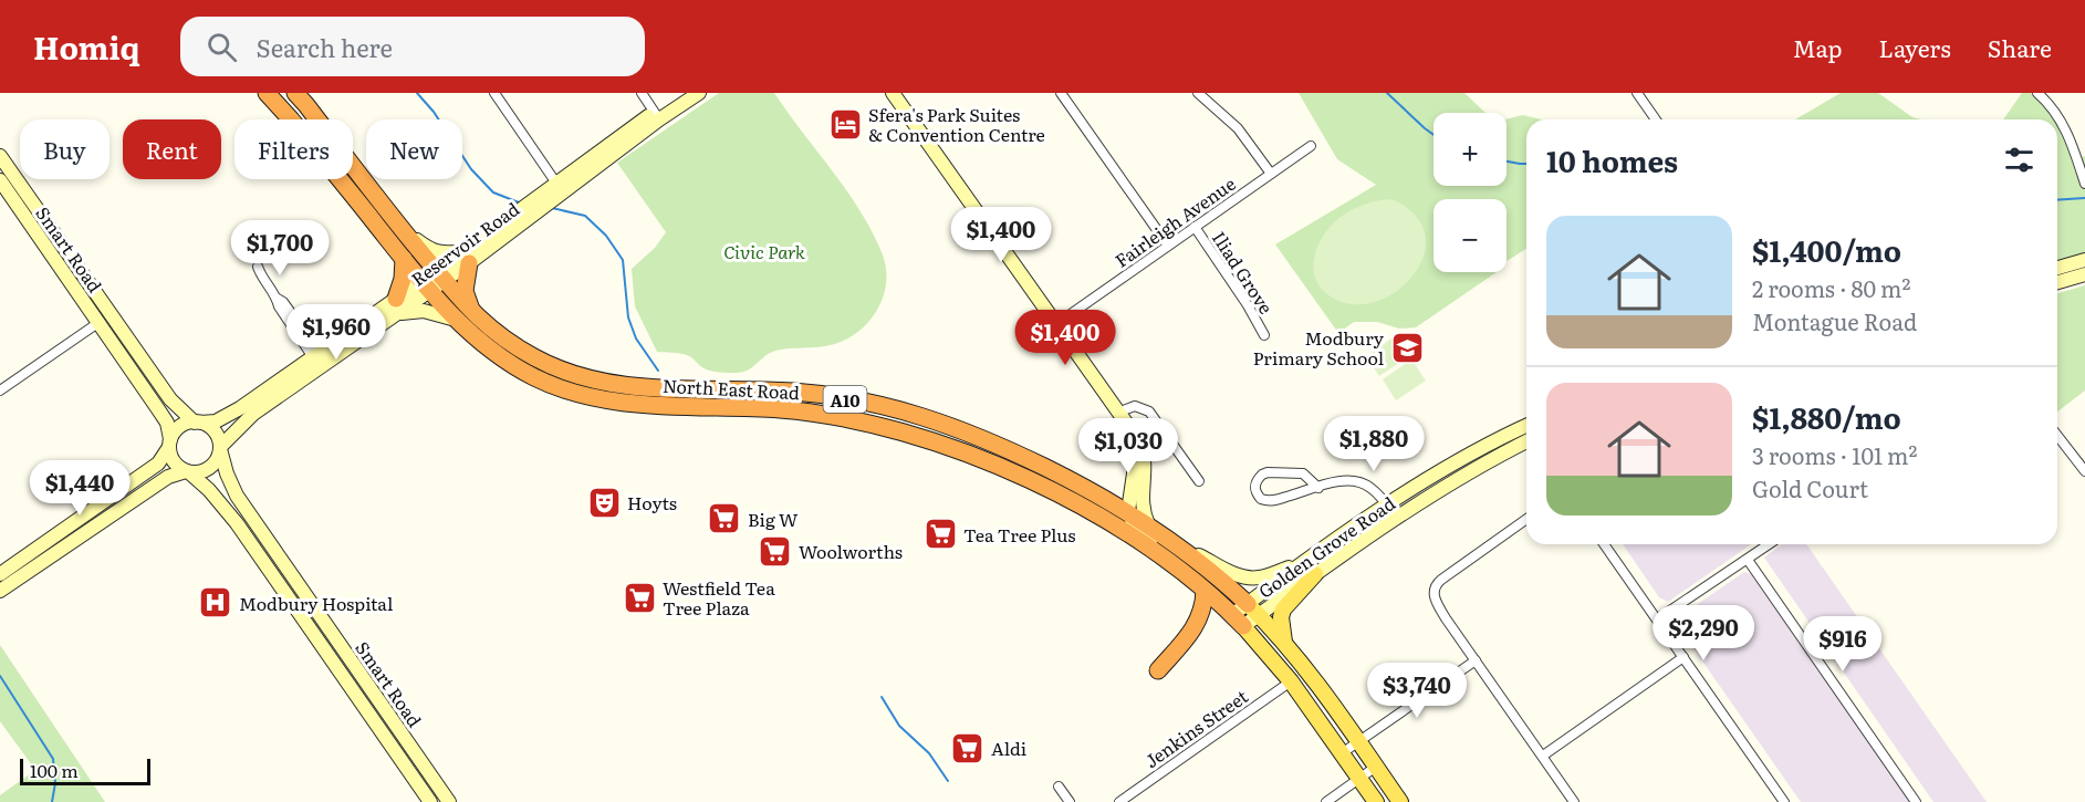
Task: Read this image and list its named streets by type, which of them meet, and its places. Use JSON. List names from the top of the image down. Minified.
{"streets":{"highway":["North East Road","A10"],"main road":["Reservoir Road","Smart Road","Golden Grove Road"],"street":["Fairleigh Avenue","Iliad Grove","Jenkins Street"]},"crossings":[["Fairleigh Avenue","Iliad Grove"],["Reservoir Road","Smart Road"],["Reservoir Road","North East Road"],["North East Road","Golden Grove Road"],["North East Road","Jenkins Street"]],"parks":["Civic Park"],"places":{"hotel":["Sfera's Park Suites & Convention Centre"],"school or university":["Modbury Primary School"],"theatre":["Hoyts"],"supermarket":["Big W","Tea Tree Plus","Woolworths","Westfield Tea Tree Plaza","Aldi"],"hospital":["Modbury Hospital"]},"scale_bar":"100 m","page":{"header":"Homiq","search":"Search here","nav":["Map","Layers","Share"],"map_buttons":["+","−"],"chip":["Buy","Rent","Filters","New"],"heading":"10 homes","list":[{"name":"$1,400/mo","note":"2 rooms · 80 m² · Montague Road"},{"name":"$1,880/mo","note":"3 rooms · 101 m² · Gold Court"}],"price":["$1,400","$1,700","$1,960","$1,400","$1,880","$1,030","$1,440","$2,290","$916","$3,740"],"scale":"100 m"}}
